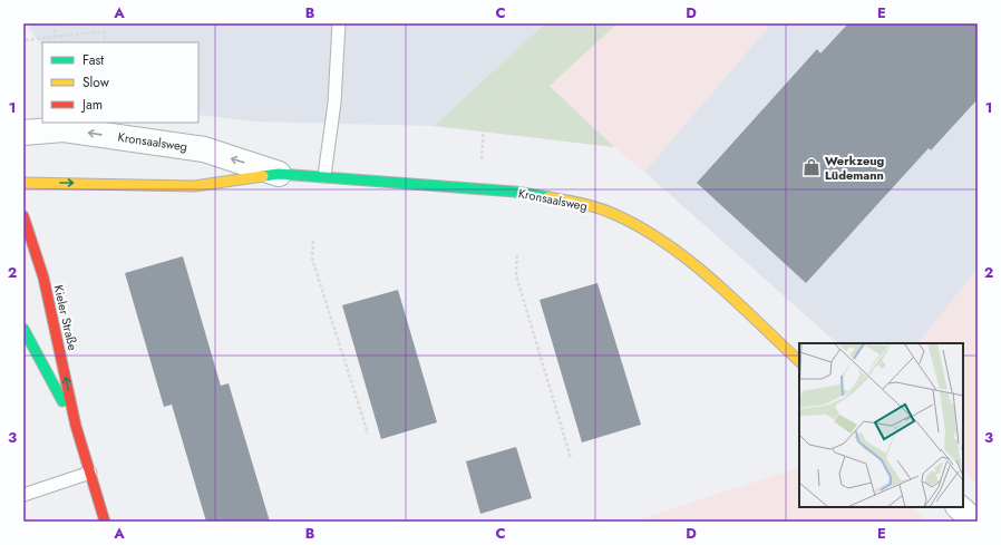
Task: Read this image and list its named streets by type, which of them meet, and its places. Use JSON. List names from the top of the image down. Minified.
{"streets":{"street":["Kronsaalsweg","Kieler Straße"]},"places":{"shop":["Werkzeug Lüdemann"]},"legend":["Fast","Slow","Jam"],"grid":{"columns":["A","B","C","D","E"],"rows":["1","2","3"]}}
